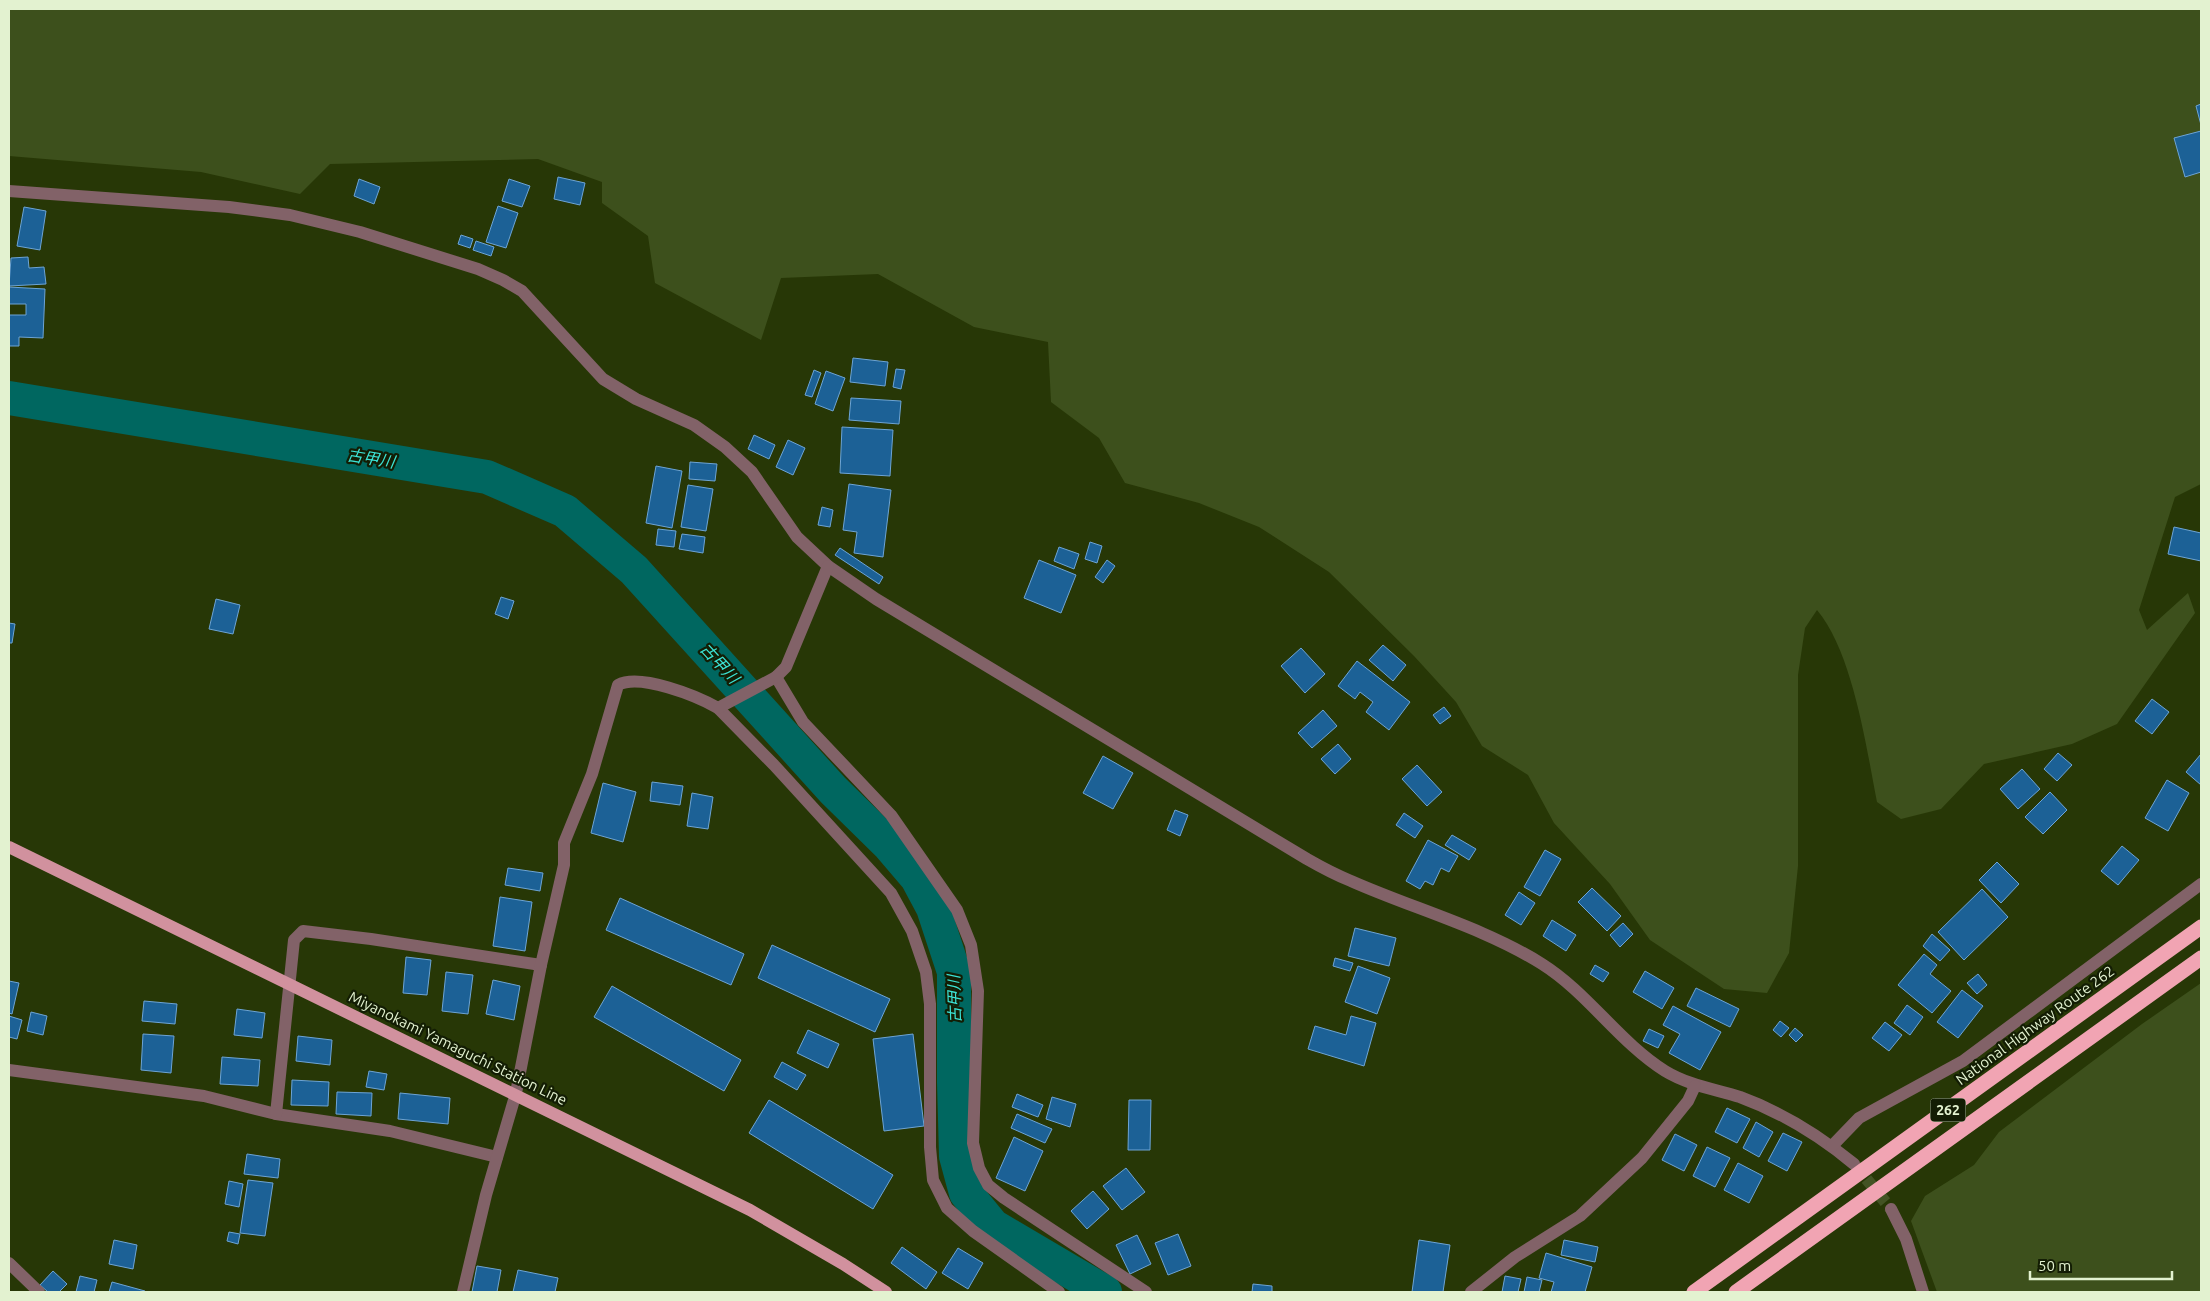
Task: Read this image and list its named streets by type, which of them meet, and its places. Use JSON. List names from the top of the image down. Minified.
{"streets":{"highway":["National Highway Route 262","262"],"main road":["Miyanokami Yamaguchi Station Line"]},"water":["古甲川"],"scale_bar":"50 m"}
